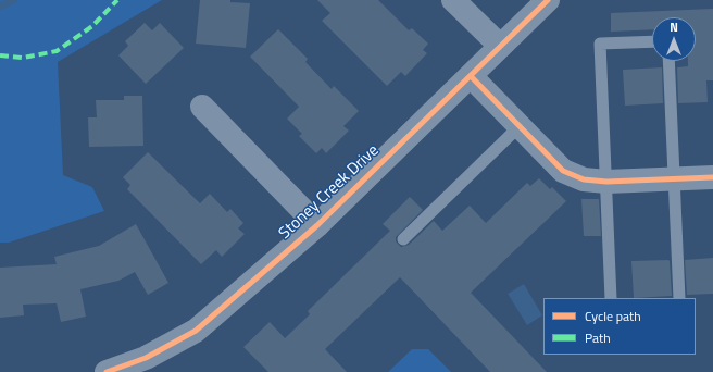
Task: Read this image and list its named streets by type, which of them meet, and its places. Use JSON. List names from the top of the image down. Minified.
{"streets":{"street":["Stoney Creek Drive"]},"legend":["Cycle path","Path"],"north":"top"}
